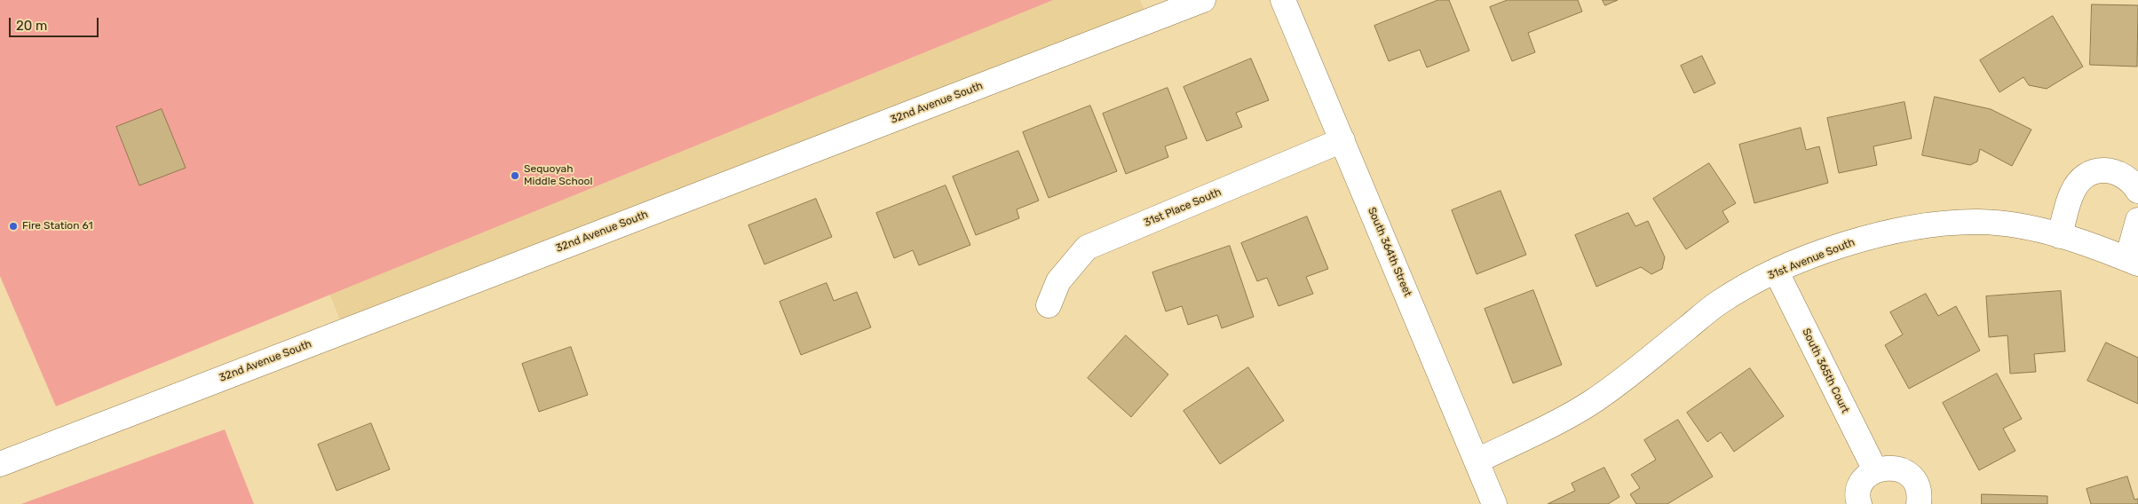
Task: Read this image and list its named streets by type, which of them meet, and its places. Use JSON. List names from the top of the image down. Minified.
{"streets":{"street":["32nd Avenue South","31st Place South","South 364th Street","31st Avenue South","South 365th Court"]},"crossings":[["31st Place South","South 364th Street"],["South 364th Street","31st Avenue South"],["31st Avenue South","South 365th Court"]],"places":["Sequoyah Middle School","Fire Station 61"],"scale_bar":"20 m"}
